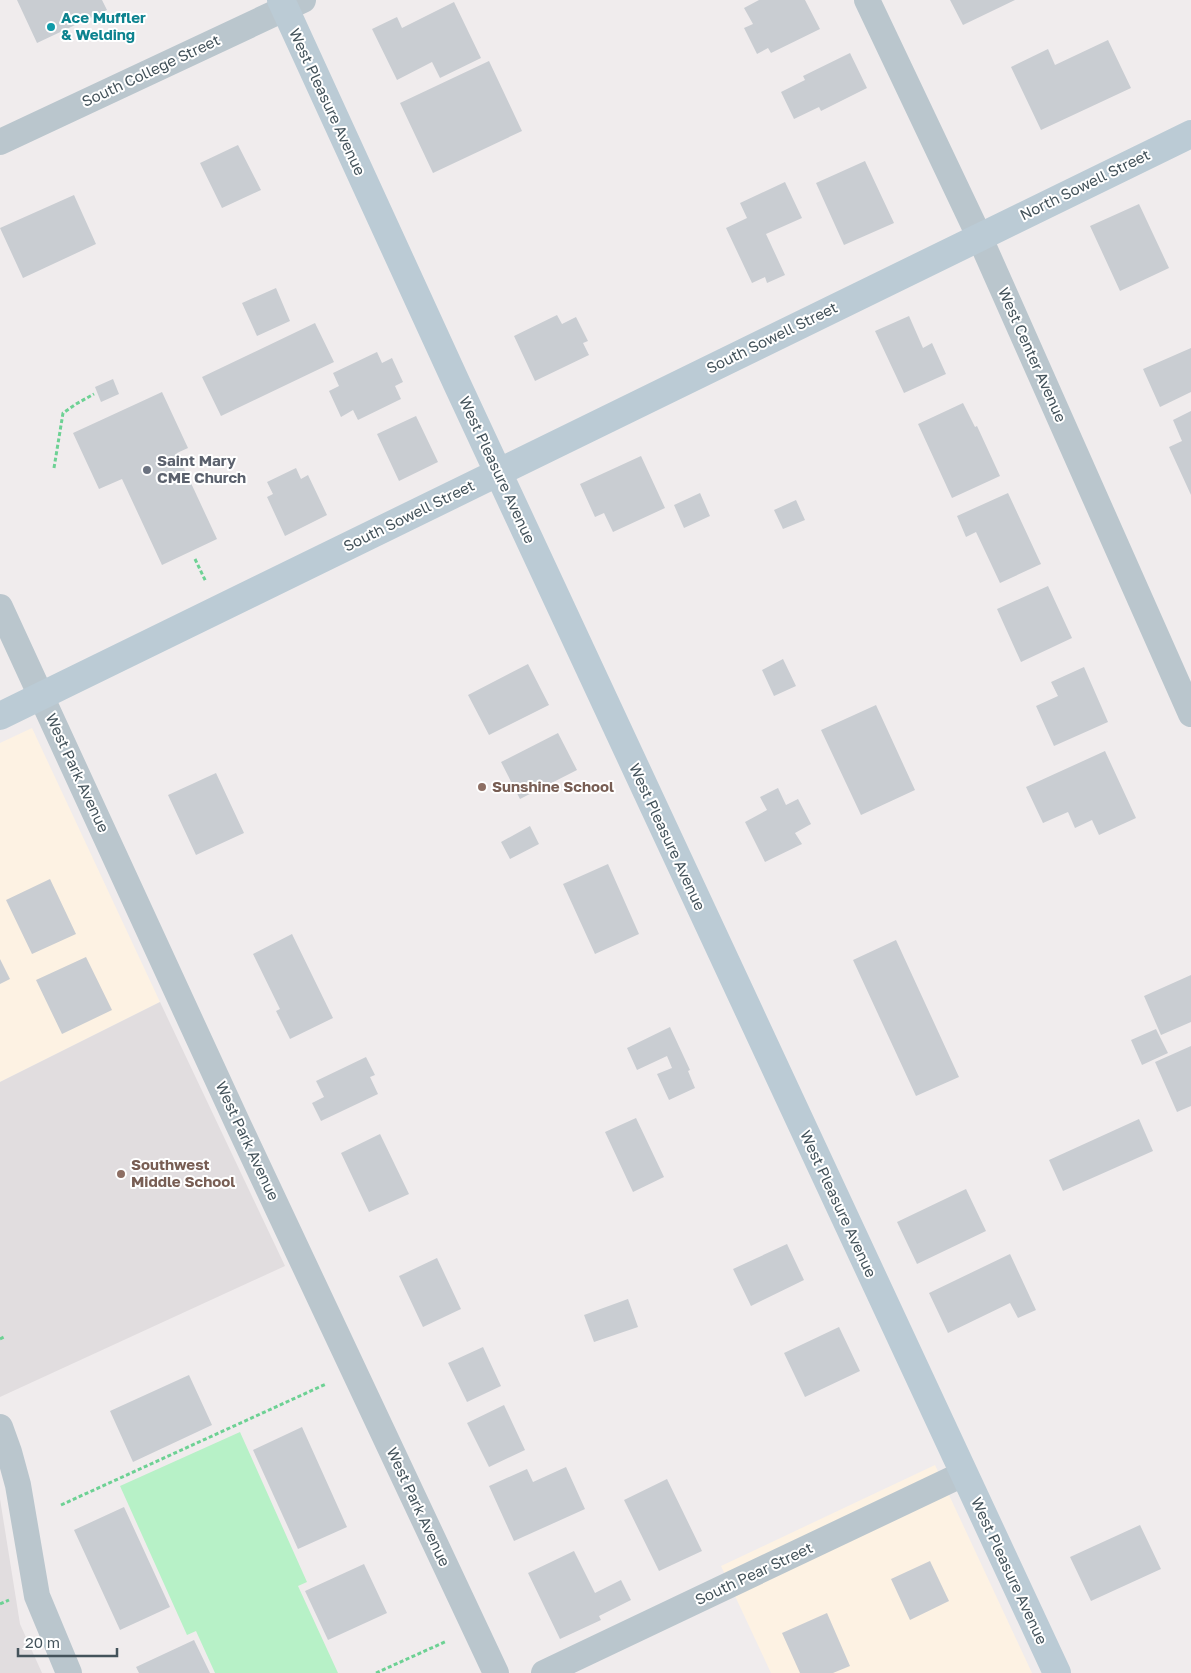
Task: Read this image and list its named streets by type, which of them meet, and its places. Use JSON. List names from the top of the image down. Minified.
{"streets":{"street":["South College Street","West Pleasure Avenue","North Sowell Street","South Sowell Street","West Center Avenue","West Park Avenue","South Pear Street"]},"crossings":[["South College Street","West Pleasure Avenue"],["West Pleasure Avenue","South Sowell Street"],["West Pleasure Avenue","South Pear Street"],["North Sowell Street","South Sowell Street"],["North Sowell Street","West Center Avenue"],["South Sowell Street","West Center Avenue"],["South Sowell Street","West Park Avenue"]],"places":["Ace Muffler & Welding","Saint Mary CME Church","Sunshine School","Southwest Middle School"],"scale_bar":"20 m"}
